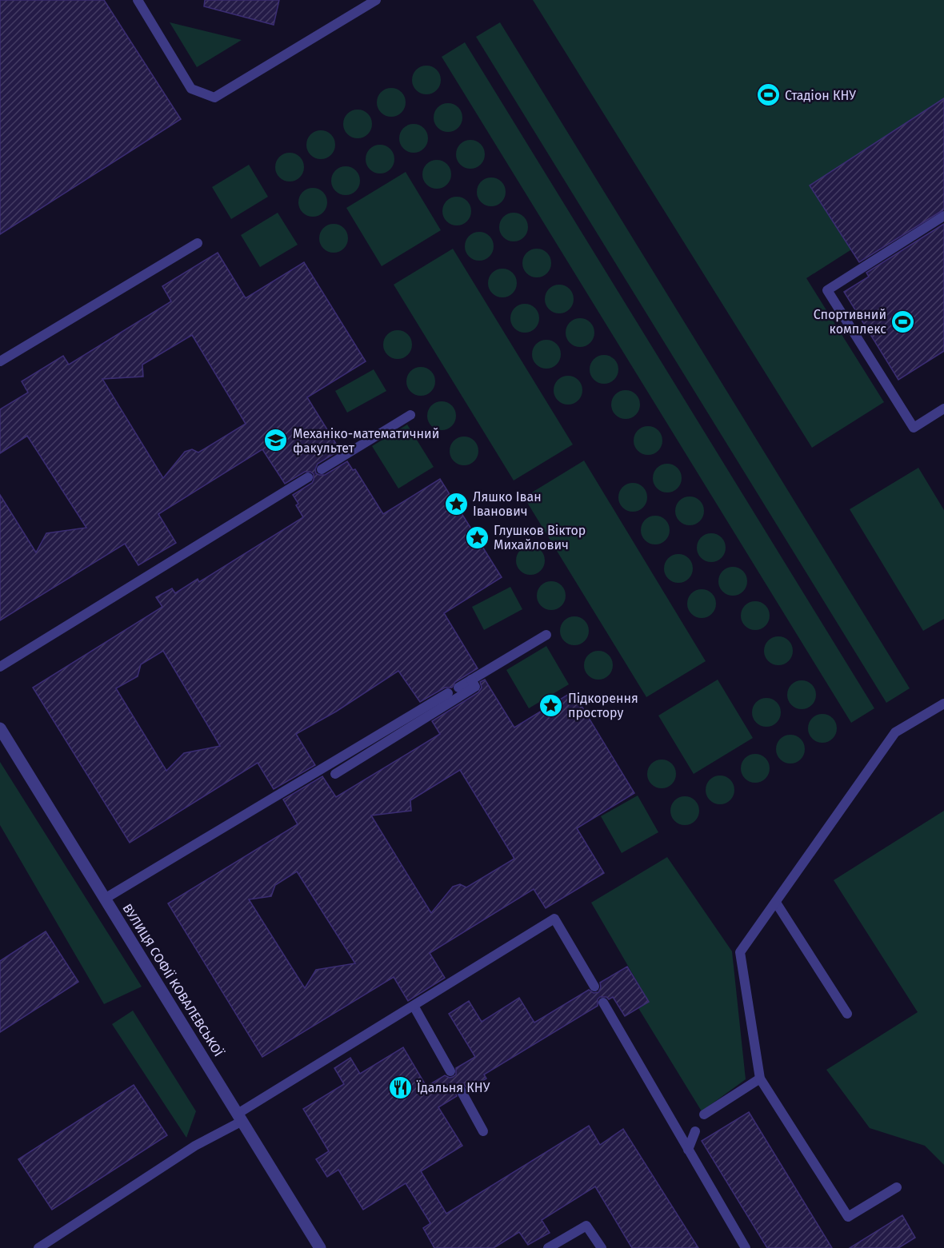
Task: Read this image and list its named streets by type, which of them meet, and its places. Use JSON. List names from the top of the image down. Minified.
{"streets":{"street":["ВУЛИЦЯ СОФІЇ КОВАЛЕВСЬКОЇ"]},"places":{"sports":["Стадіон КНУ","Спортивний комплекс"],"school or university":["Механіко-математичний факультет"],"place":["Ляшко Іван Іванович","Глушков Віктор Михайлович","Підкорення простору"],"restaurant":["Їдальня КНУ"]}}
